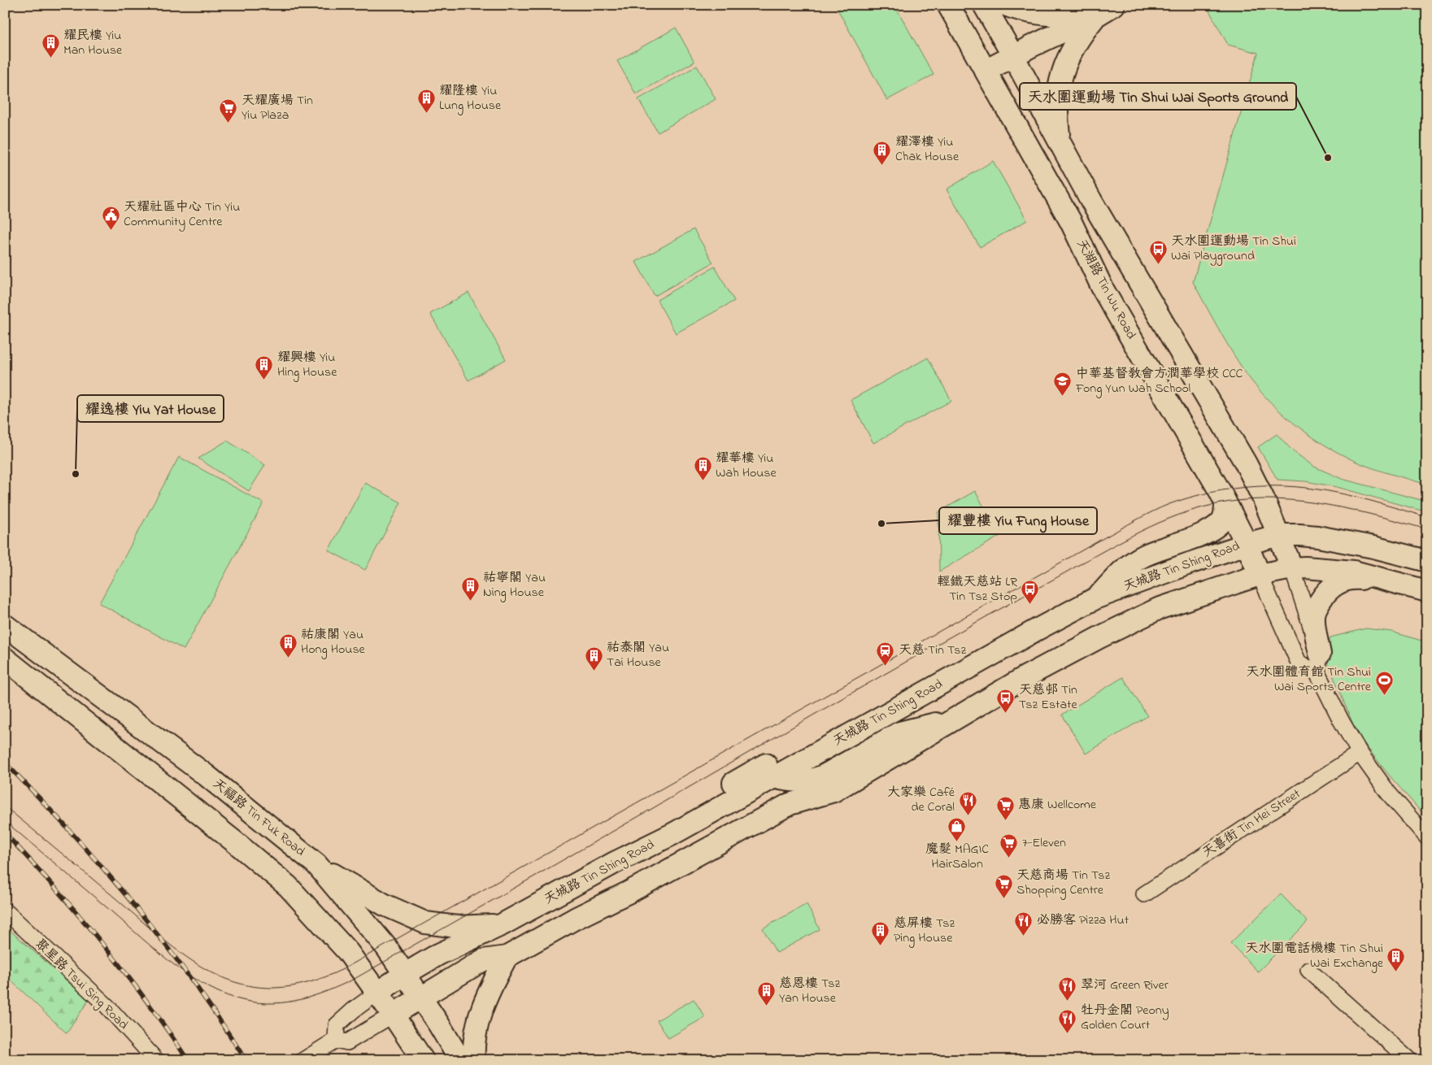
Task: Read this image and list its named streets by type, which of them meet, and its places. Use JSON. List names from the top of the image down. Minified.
{"streets":{"main road":["天湖路 Tin Wu Road","天城路 Tin Shing Road","天福路 Tin Fuk Road"],"street":["天喜街 Tin Hei Street","聚星路 Tsui Sing Road"]},"crossings":[["天湖路 Tin Wu Road","天城路 Tin Shing Road"],["天城路 Tin Shing Road","天福路 Tin Fuk Road"]],"places":{"building":["耀民樓 Yiu Man House","耀隆樓 Yiu Lung House","耀澤樓 Yiu Chak House","耀興樓 Yiu Hing House","耀華樓 Yiu Wah House","祐寧閣 Yau Ning House","祐康閣 Yau Hong House","祐泰閣 Yau Tai House","慈屏樓 Tsz Ping House","天水圍電話機樓 Tin Shui Wai Exchange","慈恩樓 Tsz Yan House"],"supermarket":["天耀廣場 Tin Yiu Plaza","惠康 Wellcome","7-Eleven","天慈商場 Tin Tsz Shopping Centre"],"other":["天水圍運動場 Tin Shui Wai Sports Ground","耀逸樓 Yiu Yat House","耀豐樓 Yiu Fung House"],"public building":["天耀社區中心 Tin Yiu Community Centre"],"bus stop":["天水圍運動場 Tin Shui Wai Playground","輕鐵天慈站 LR Tin Tsz Stop","天慈邨 Tin Tsz Estate"],"school or university":["中華基督教會方潤華學校 CCC Fong Yun Wah School"],"station":["天慈 Tin Tsz"],"sports":["天水圍體育館 Tin Shui Wai Sports Centre"],"restaurant":["大家樂 Café de Coral","必勝客 Pizza Hut","翠河 Green River","牡丹金閣 Peony Golden Court"],"shop":["魔髮 MAGIC HairSalon"]}}
